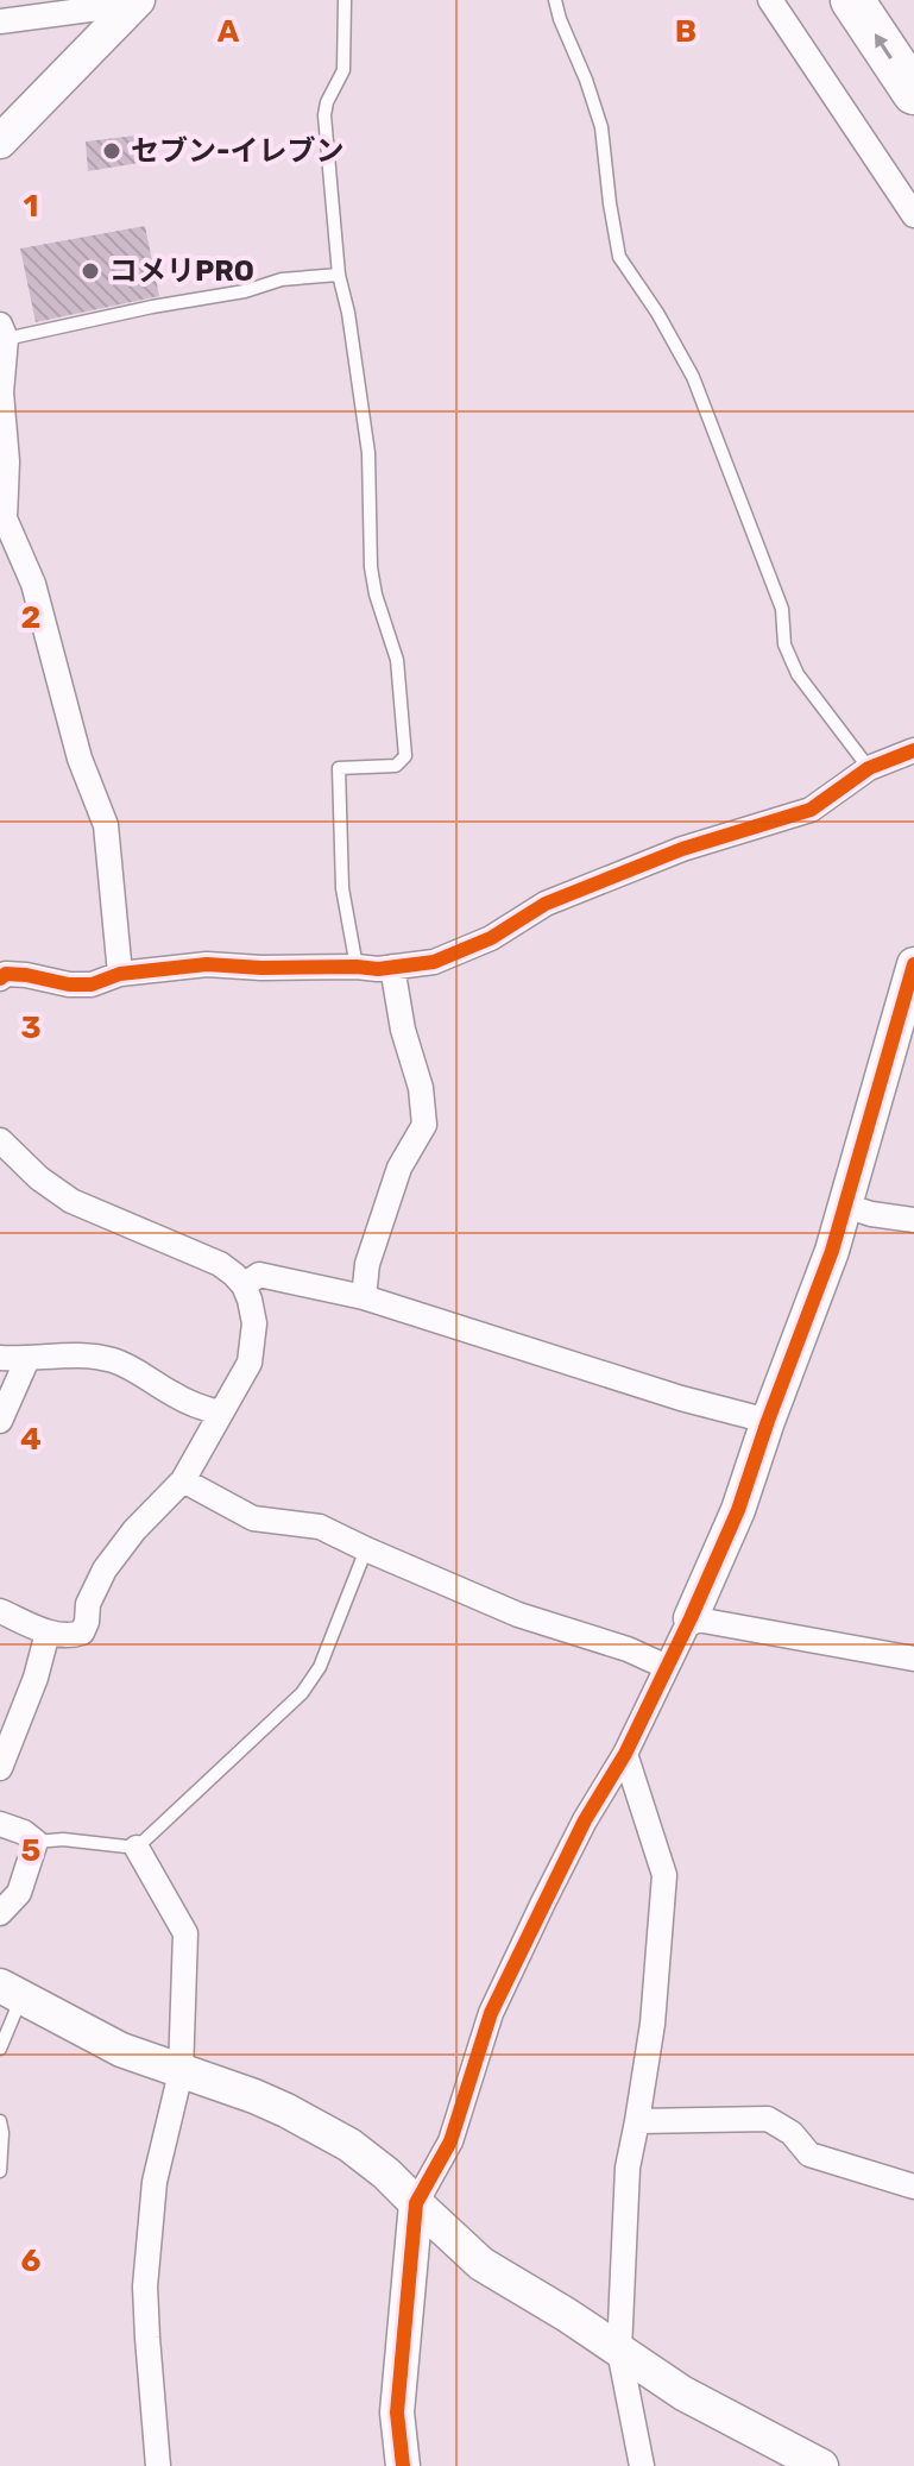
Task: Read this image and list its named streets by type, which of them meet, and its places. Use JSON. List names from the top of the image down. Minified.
{"places":["セブン-イレブン","コメリPRO"],"grid":{"columns":["A","B"],"rows":["1","2","3","4","5","6"]}}
